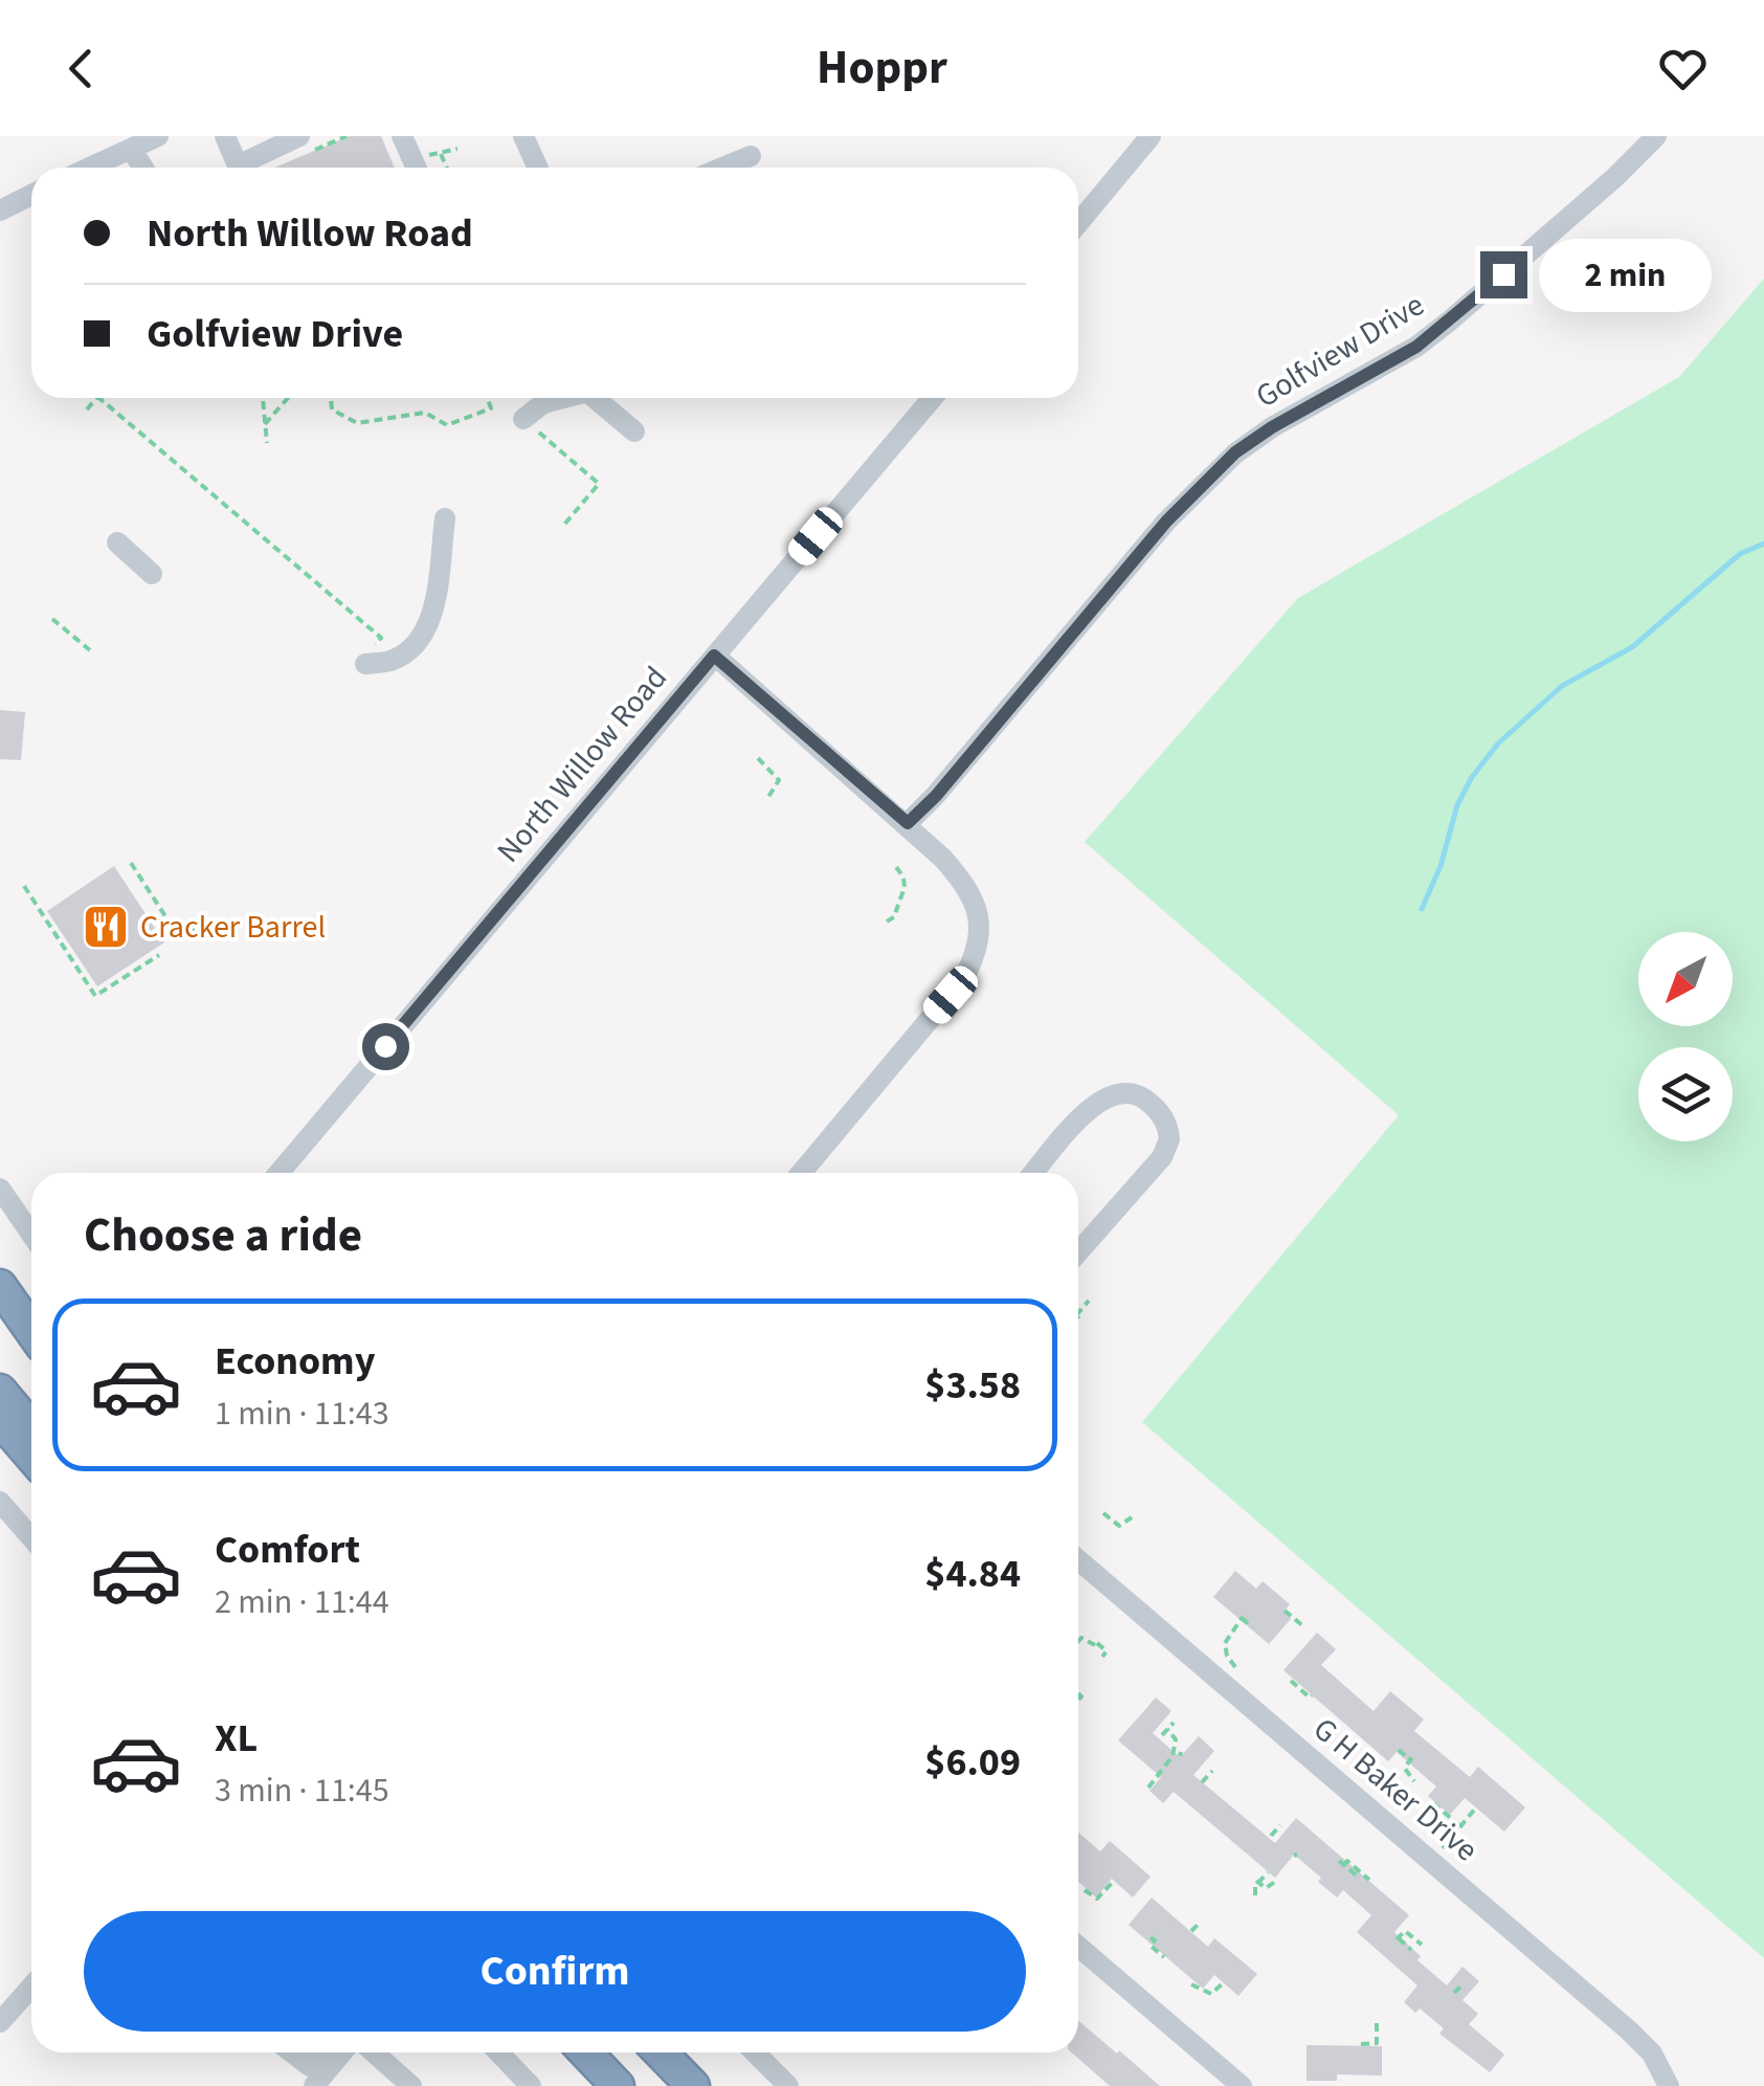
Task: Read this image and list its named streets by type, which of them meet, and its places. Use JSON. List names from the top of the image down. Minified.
{"streets":{"street":["Golfview Drive","North Willow Road","G H Baker Drive"]},"places":{"restaurant":["Cracker Barrel"]},"north":"bottom left","page":{"header":"Hoppr","banner":["North Willow Road","Golfview Drive"],"bubble":"2 min","heading":"Choose a ride","list":[{"name":"Economy","note":"1 min · 11:43","value":"$3.58"},{"name":"Comfort","note":"2 min · 11:44","value":"$4.84"},{"name":"XL","note":"3 min · 11:45","value":"$6.09"}],"buttons":"Confirm"}}
